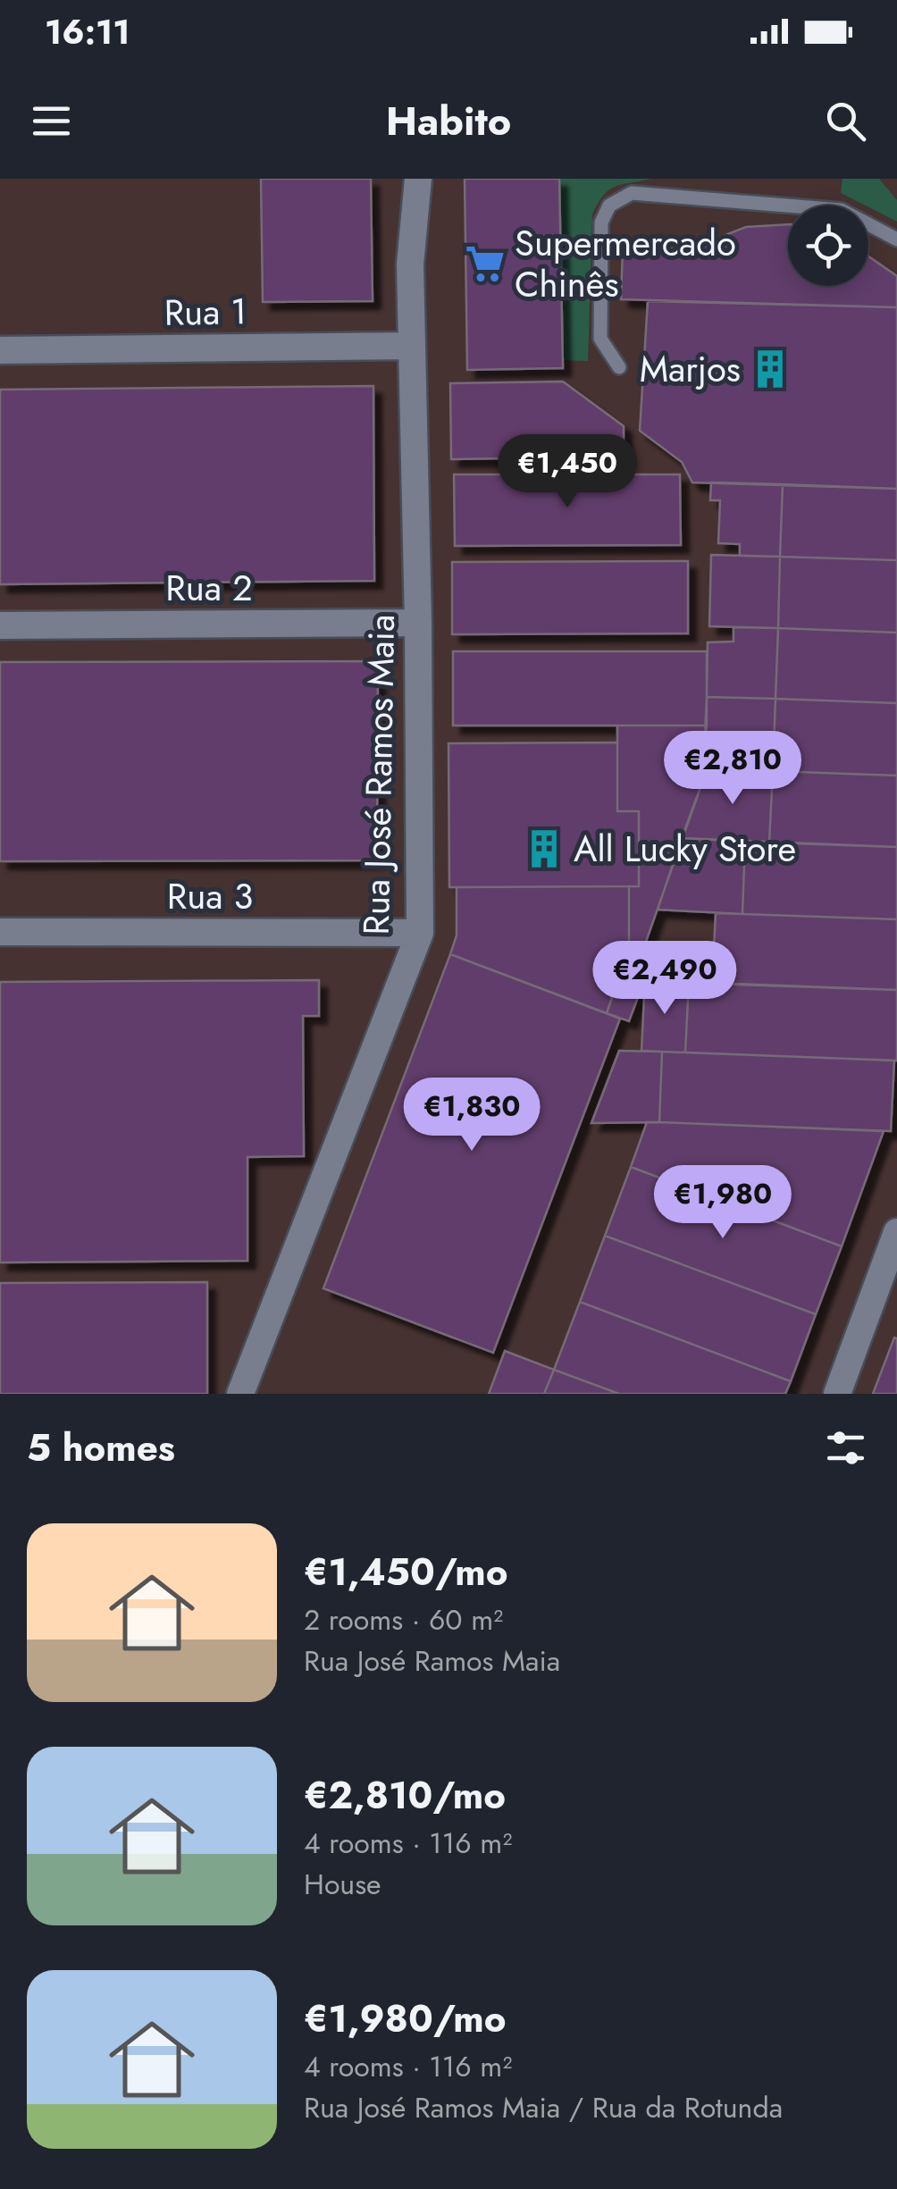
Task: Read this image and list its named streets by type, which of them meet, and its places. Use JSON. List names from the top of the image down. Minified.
{"streets":{"street":["Rua 1","Rua 2","Rua José Ramos Maia","Rua 3"]},"crossings":[["Rua 1","Rua José Ramos Maia"],["Rua 2","Rua José Ramos Maia"],["Rua José Ramos Maia","Rua 3"]],"places":{"supermarket":["Supermercado Chinês"],"building":["Marjos","All Lucky Store"]},"page":{"status":"16:11","header":"Habito","price":["€1,450","€2,810","€2,490","€1,830","€1,980"],"heading":"5 homes","list":[{"name":"€1,450/mo","note":"2 rooms · 60 m² · Rua José Ramos Maia"},{"name":"€2,810/mo","note":"4 rooms · 116 m² · House"},{"name":"€1,980/mo","note":"4 rooms · 116 m² · Rua José Ramos Maia / Rua da Rotunda"}]}}
